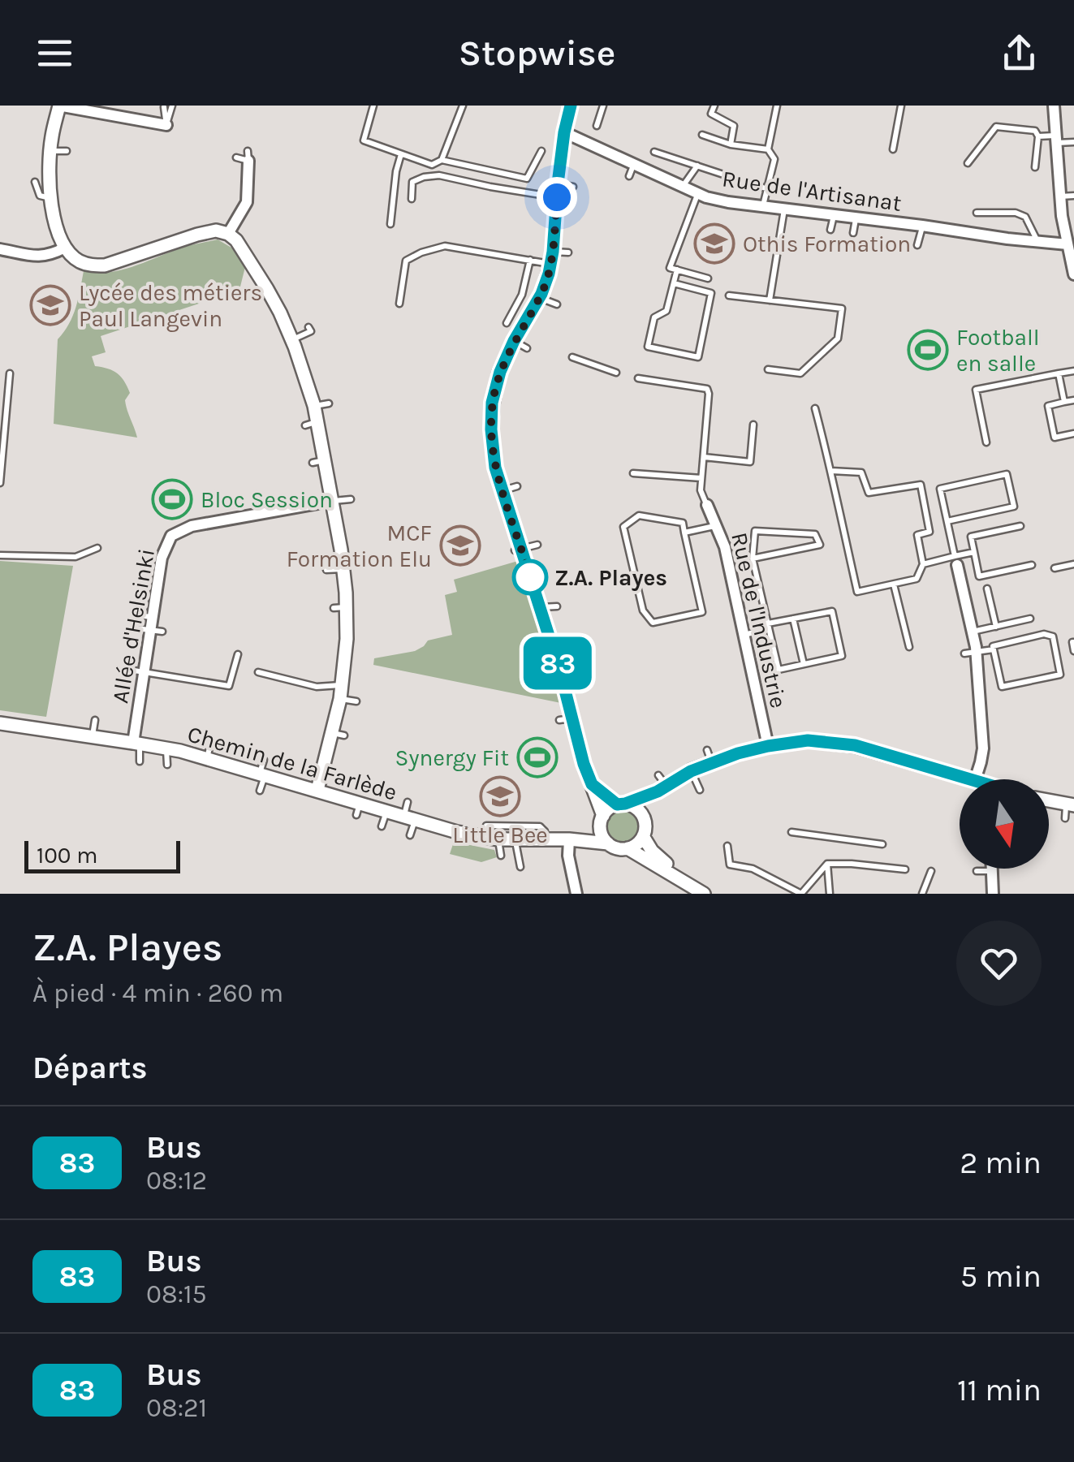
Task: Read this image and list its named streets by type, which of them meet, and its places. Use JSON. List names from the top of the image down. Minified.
{"streets":{"street":["Rue de l'Artisanat","Rue de l'Industrie","Allée d'Helsinki","Chemin de la Farlède"]},"crossings":[["Allée d'Helsinki","Chemin de la Farlède"]],"places":{"school or university":["Othis Formation","Lycée des métiers Paul Langevin","MCF Formation Elu","Little Bee"],"sports":["Football en salle","Bloc Session","Synergy Fit"],"other":["Z.A. Playes"]},"lines":["bus line 83"],"scale_bar":"100 m","north":"bottom","page":{"header":"Stopwise","on_map":"83","scale":"100 m","heading":[["Z.A. Playes","À pied · 4 min · 260 m"],"Départs"],"list":[{"mark":"83","name":"Bus","note":"08:12","value":"2 min"},{"mark":"83","name":"Bus","note":"08:15","value":"5 min"},{"mark":"83","name":"Bus","note":"08:21","value":"11 min"}]}}
